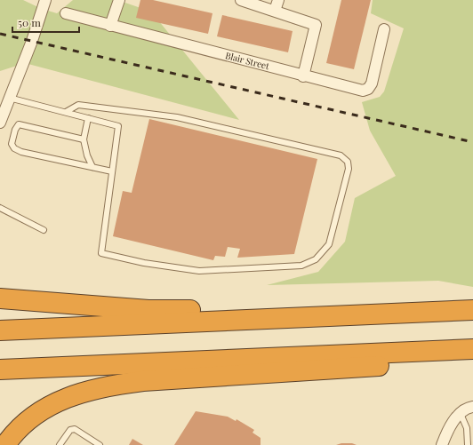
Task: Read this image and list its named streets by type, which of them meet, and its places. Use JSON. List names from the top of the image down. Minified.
{"streets":{"street":["Blair Street"]},"scale_bar":"50 m"}
